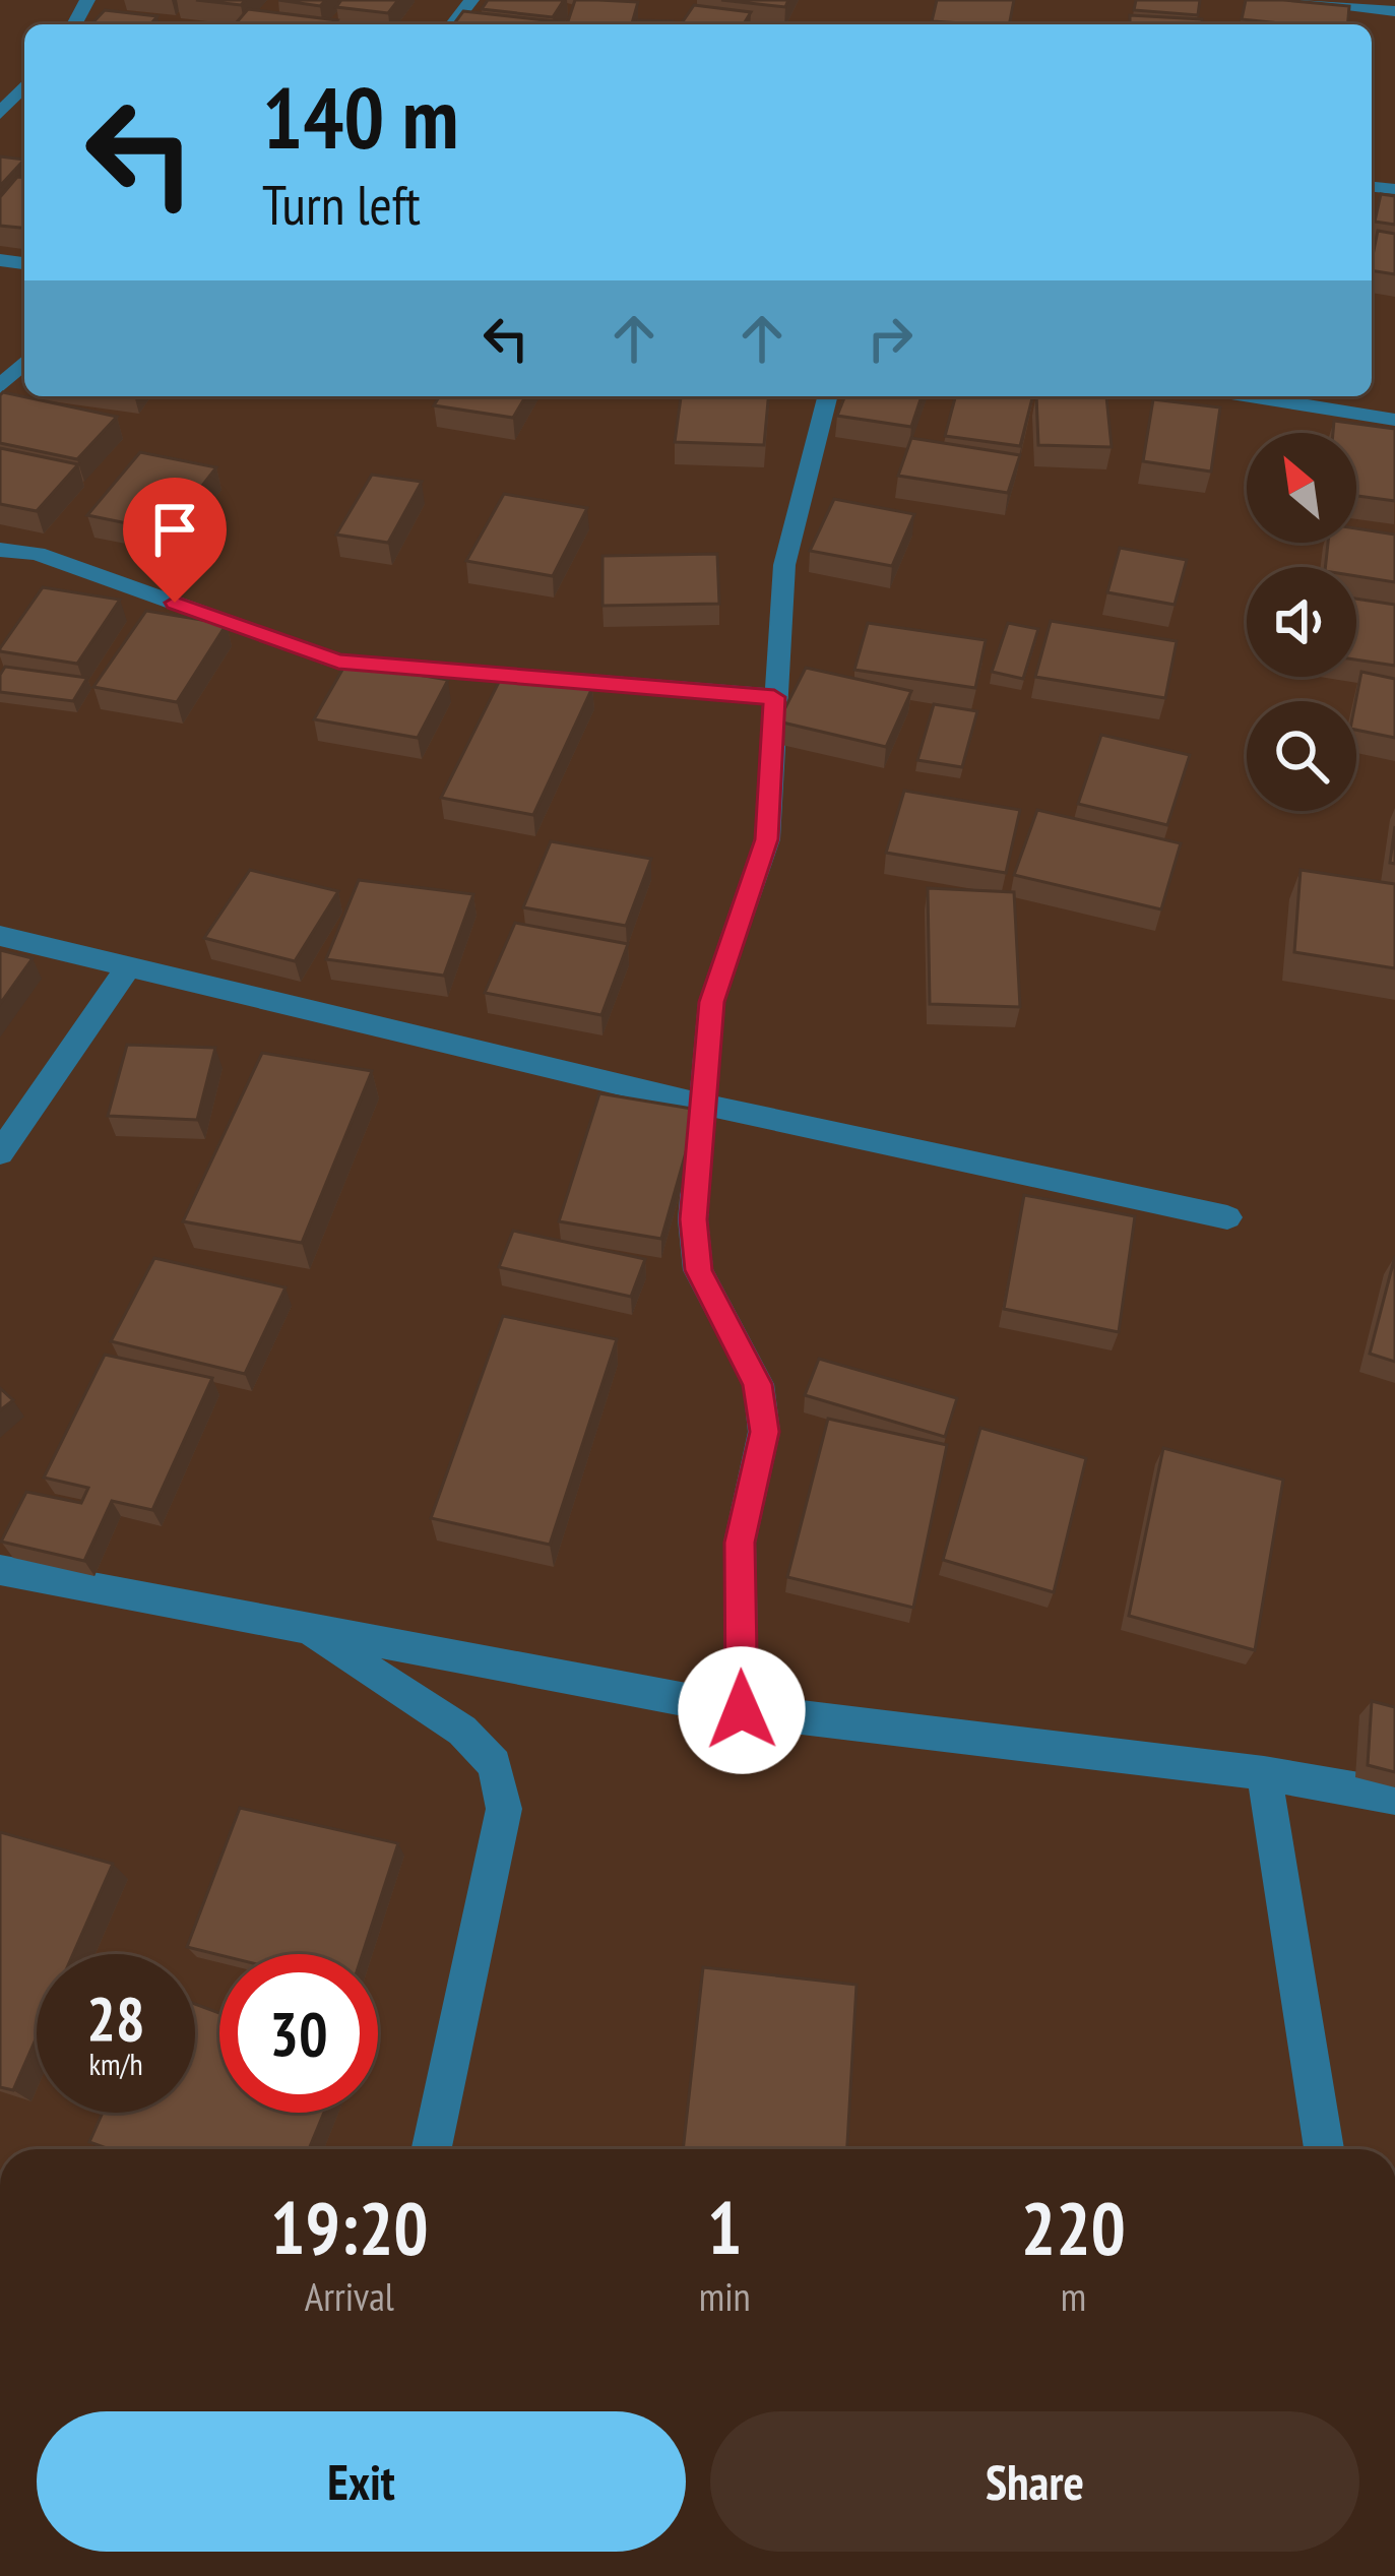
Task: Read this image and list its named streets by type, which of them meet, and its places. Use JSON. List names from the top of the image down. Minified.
{"north":"top left","page":{"turn":["140 m","Turn left"],"speed":"28 km/h","limit":"30","eta":["19:20","Arrival","1","min","220","m"],"buttons":["Exit","Share"]}}
